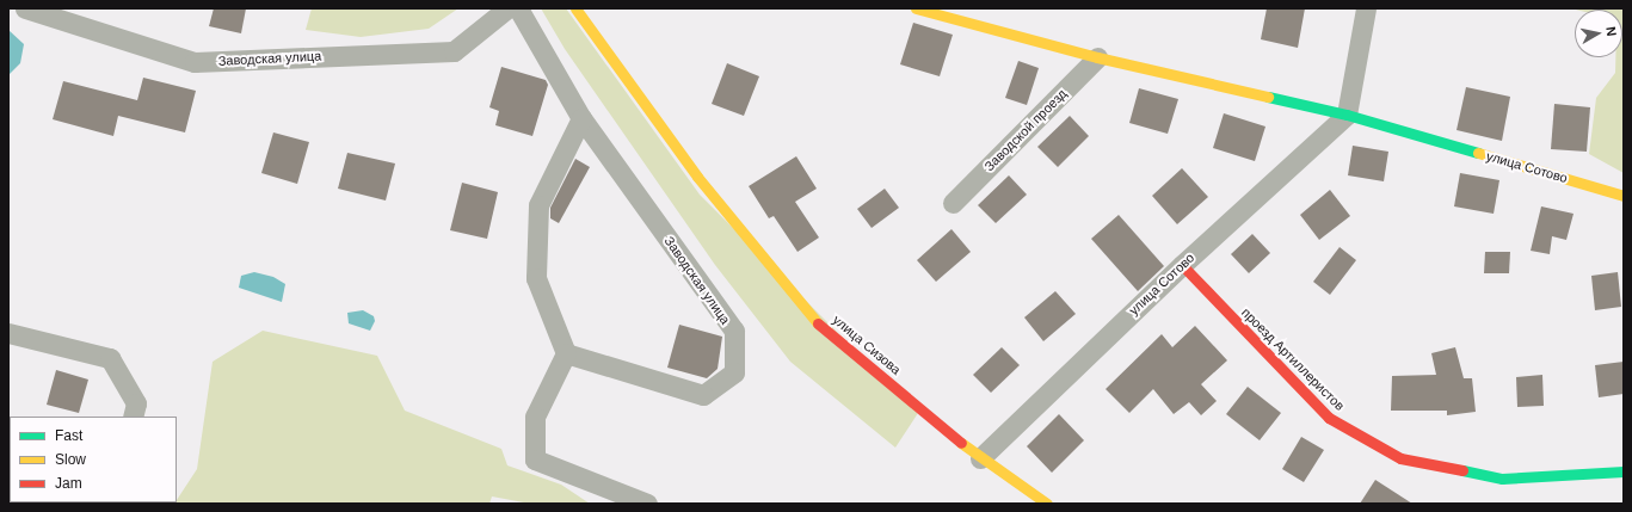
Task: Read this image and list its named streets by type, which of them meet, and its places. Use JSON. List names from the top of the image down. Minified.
{"streets":{"street":["Заводская улица","Заводской проезд","улица Сотово","улица Сизова","проезд Артиллеристов"]},"crossings":[["Заводской проезд","улица Сотово"],["улица Сотово","улица Сизова"],["улица Сотово","проезд Артиллеристов"]],"legend":["Fast","Slow","Jam"],"north":"right"}
